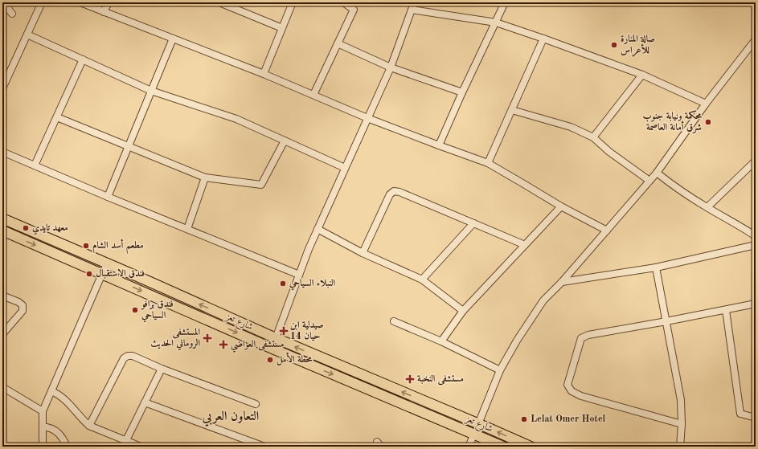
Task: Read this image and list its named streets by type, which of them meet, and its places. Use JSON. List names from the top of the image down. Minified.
{"streets":{"highway":["شارع تعز"]},"districts":["التعاون العربي"],"places":{"other":["صالة المنارة للأعراس","محكمة ونيابة جنوب شرق أمانة العاصمة","معهد تايدي","مطعم أسد الشام","فندق الاستقبال","النبلاء السياحي","فندق برافو السياحي","محطة الأمل","Lelat Omer Hotel"],"health":["صيدلية ابن حيان 14","المستشفى الروماني الحديث","مستشفى العواضي","مستشفى النخبة"]}}
